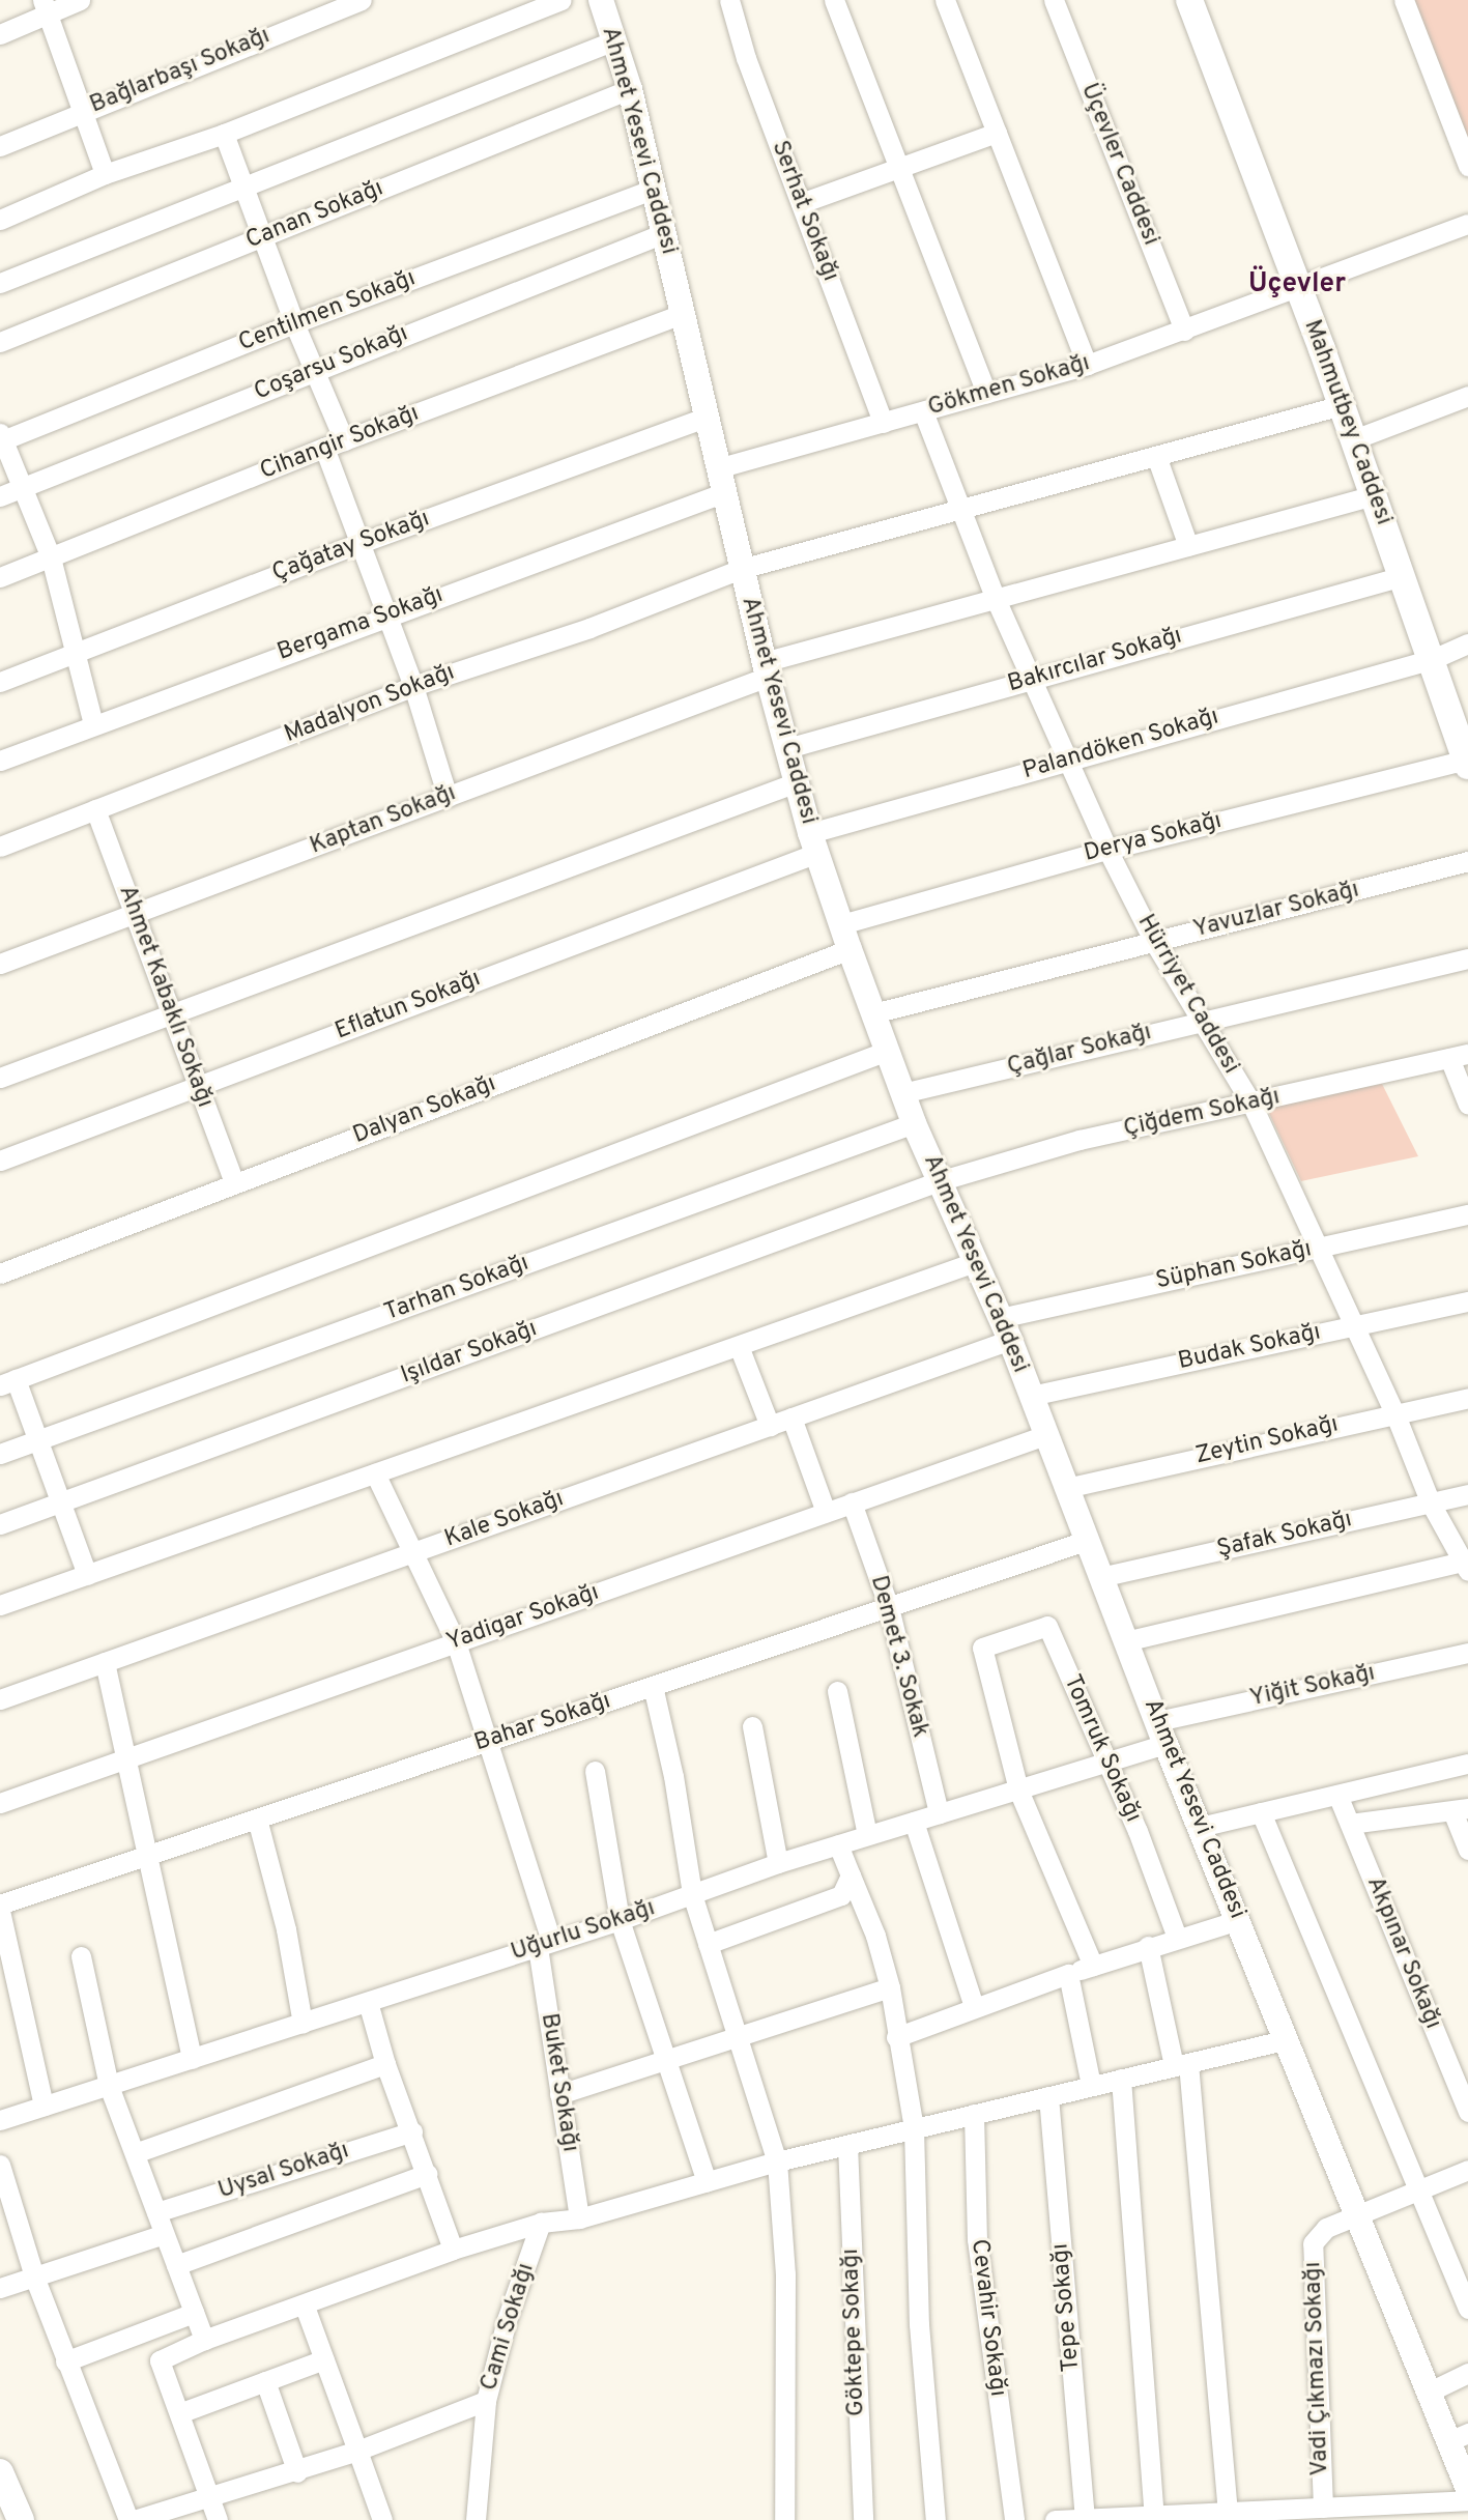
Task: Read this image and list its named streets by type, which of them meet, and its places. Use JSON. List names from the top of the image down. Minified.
{"streets":{"main road":["Mahmutbey Caddesi"],"street":["Bağlarbaşı Sokağı","Ahmet Yesevi Caddesi","Üçevler Caddesi","Serhat Sokağı","Canan Sokağı","Centilmen Sokağı","Coşarsu Sokağı","Gökmen Sokağı","Cihangir Sokağı","Çağatay Sokağı","Bergama Sokağı","Bakırcılar Sokağı","Madalyon Sokağı","Palandöken Sokağı","Kaptan Sokağı","Derya Sokağı","Yavuzlar Sokağı","Hürriyet Caddesi","Ahmet Kabaklı Sokağı","Eflatun Sokağı","Çağlar Sokağı","Dalyan Sokağı","Çiğdem Sokağı","Süphan Sokağı","Tarhan Sokağı","Budak Sokağı","Işıldar Sokağı","Zeytin Sokağı","Kale Sokağı","Şafak Sokağı","Yadigar Sokağı","Demet 3. Sokak","Yiğit Sokağı","Bahar Sokağı","Tomruk Sokağı","Uğurlu Sokağı","Akpınar Sokağı","Buket Sokağı","Uysal Sokağı","Tepe Sokağı","Cevahir Sokağı","Cami Sokağı","Göktepe Sokağı","Vadi Çıkmazı Sokağı"]},"crossings":[["Ahmet Yesevi Caddesi","Canan Sokağı"],["Ahmet Yesevi Caddesi","Centilmen Sokağı"],["Ahmet Yesevi Caddesi","Coşarsu Sokağı"],["Ahmet Yesevi Caddesi","Gökmen Sokağı"],["Ahmet Yesevi Caddesi","Cihangir Sokağı"],["Ahmet Yesevi Caddesi","Çağatay Sokağı"],["Ahmet Yesevi Caddesi","Bergama Sokağı"],["Ahmet Yesevi Caddesi","Bakırcılar Sokağı"],["Ahmet Yesevi Caddesi","Madalyon Sokağı"],["Ahmet Yesevi Caddesi","Palandöken Sokağı"],["Ahmet Yesevi Caddesi","Kaptan Sokağı"],["Ahmet Yesevi Caddesi","Derya Sokağı"],["Ahmet Yesevi Caddesi","Yavuzlar Sokağı"],["Ahmet Yesevi Caddesi","Eflatun Sokağı"],["Ahmet Yesevi Caddesi","Çağlar Sokağı"],["Ahmet Yesevi Caddesi","Dalyan Sokağı"],["Ahmet Yesevi Caddesi","Çiğdem Sokağı"],["Ahmet Yesevi Caddesi","Süphan Sokağı"],["Ahmet Yesevi Caddesi","Tarhan Sokağı"],["Ahmet Yesevi Caddesi","Budak Sokağı"],["Ahmet Yesevi Caddesi","Işıldar Sokağı"],["Ahmet Yesevi Caddesi","Zeytin Sokağı"],["Ahmet Yesevi Caddesi","Kale Sokağı"],["Ahmet Yesevi Caddesi","Şafak Sokağı"],["Ahmet Yesevi Caddesi","Yadigar Sokağı"],["Ahmet Yesevi Caddesi","Yiğit Sokağı"],["Ahmet Yesevi Caddesi","Bahar Sokağı"],["Ahmet Yesevi Caddesi","Uğurlu Sokağı"],["Ahmet Yesevi Caddesi","Vadi Çıkmazı Sokağı"],["Üçevler Caddesi","Gökmen Sokağı"],["Serhat Sokağı","Gökmen Sokağı"],["Gökmen Sokağı","Mahmutbey Caddesi"],["Gökmen Sokağı","Bergama Sokağı"],["Gökmen Sokağı","Hürriyet Caddesi"],["Mahmutbey Caddesi","Bakırcılar Sokağı"],["Mahmutbey Caddesi","Madalyon Sokağı"],["Mahmutbey Caddesi","Palandöken Sokağı"],["Mahmutbey Caddesi","Kaptan Sokağı"],["Mahmutbey Caddesi","Derya Sokağı"],["Bakırcılar Sokağı","Hürriyet Caddesi"],["Madalyon Sokağı","Hürriyet Caddesi"],["Madalyon Sokağı","Ahmet Kabaklı Sokağı"],["Palandöken Sokağı","Hürriyet Caddesi"],["Palandöken Sokağı","Eflatun Sokağı"],["Kaptan Sokağı","Hürriyet Caddesi"],["Kaptan Sokağı","Ahmet Kabaklı Sokağı"],["Derya Sokağı","Hürriyet Caddesi"],["Yavuzlar Sokağı","Hürriyet Caddesi"],["Hürriyet Caddesi","Çağlar Sokağı"],["Hürriyet Caddesi","Çiğdem Sokağı"],["Hürriyet Caddesi","Süphan Sokağı"],["Hürriyet Caddesi","Budak Sokağı"],["Hürriyet Caddesi","Zeytin Sokağı"],["Hürriyet Caddesi","Şafak Sokağı"],["Ahmet Kabaklı Sokağı","Eflatun Sokağı"],["Ahmet Kabaklı Sokağı","Dalyan Sokağı"],["Çiğdem Sokağı","Işıldar Sokağı"],["Süphan Sokağı","Kale Sokağı"],["Kale Sokağı","Buket Sokağı"],["Yadigar Sokağı","Demet 3. Sokak"],["Yadigar Sokağı","Buket Sokağı"],["Demet 3. Sokak","Bahar Sokağı"],["Demet 3. Sokak","Uğurlu Sokağı"],["Yiğit Sokağı","Uğurlu Sokağı"],["Bahar Sokağı","Buket Sokağı"],["Tomruk Sokağı","Uğurlu Sokağı"],["Uğurlu Sokağı","Buket Sokağı"]],"districts":["Üçevler"]}
